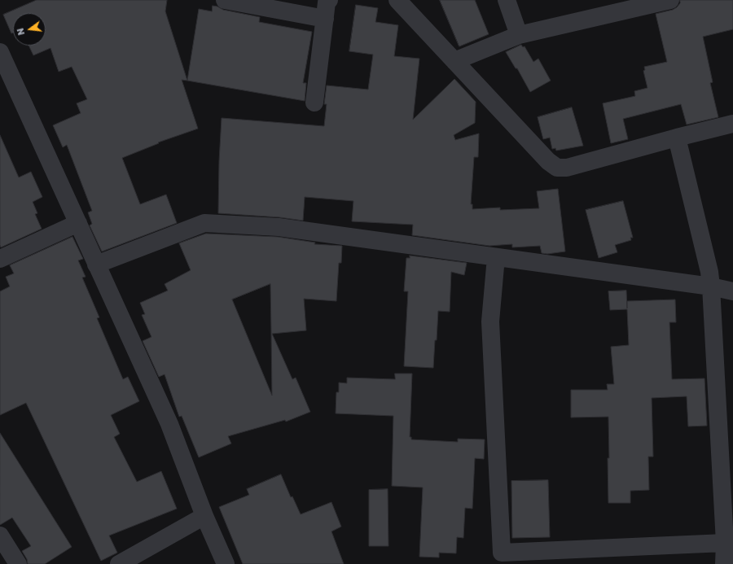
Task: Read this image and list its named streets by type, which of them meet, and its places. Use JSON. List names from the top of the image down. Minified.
{"north":"left"}
